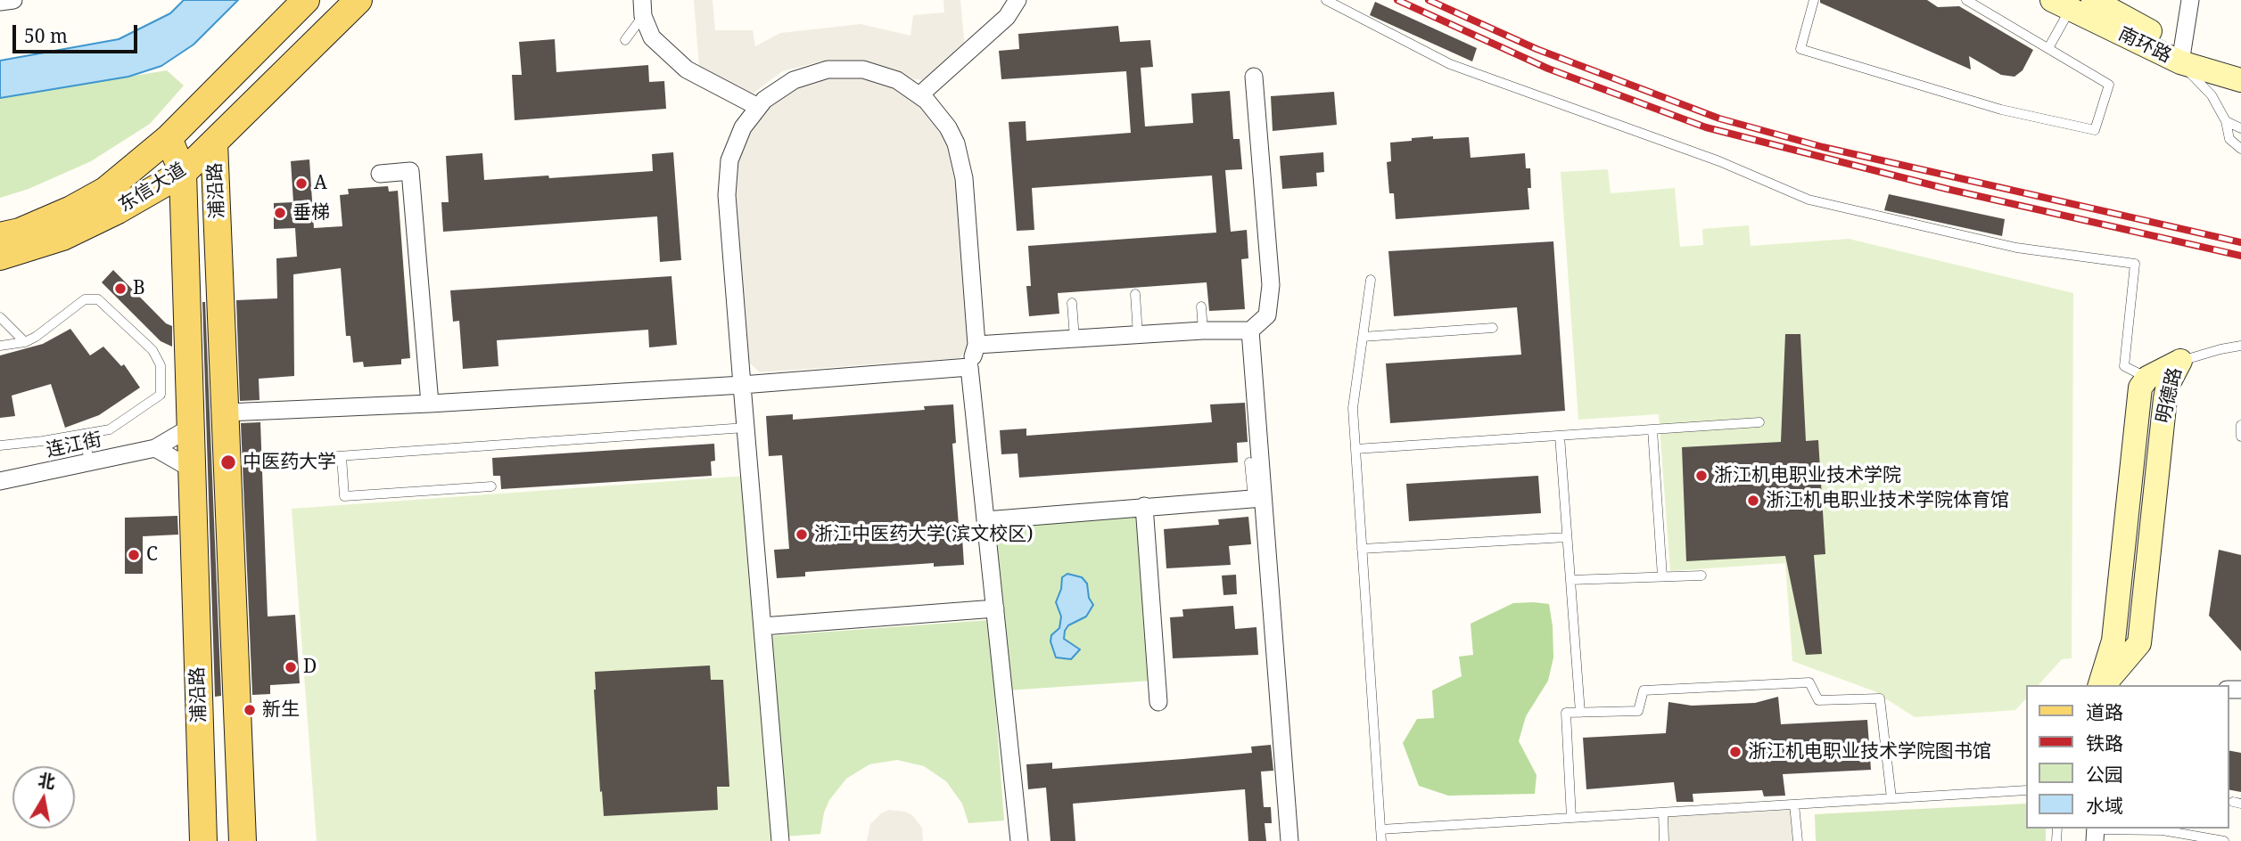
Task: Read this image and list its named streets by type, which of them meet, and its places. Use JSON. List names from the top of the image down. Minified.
{"streets":{"main road":["南环路","东信大道","浦沿路","明德路"],"street":["连江街"]},"crossings":[["东信大道","浦沿路"],["浦沿路","连江街"]],"places":["A","垂梯","B","中医药大学","浙江机电职业技术学院","浙江机电职业技术学院体育馆","浙江中医药大学(滨文校区)","C","D","新生","浙江机电职业技术学院图书馆"],"legend":["道路","铁路","公园","水域"],"scale_bar":"50 m","north":"top"}
